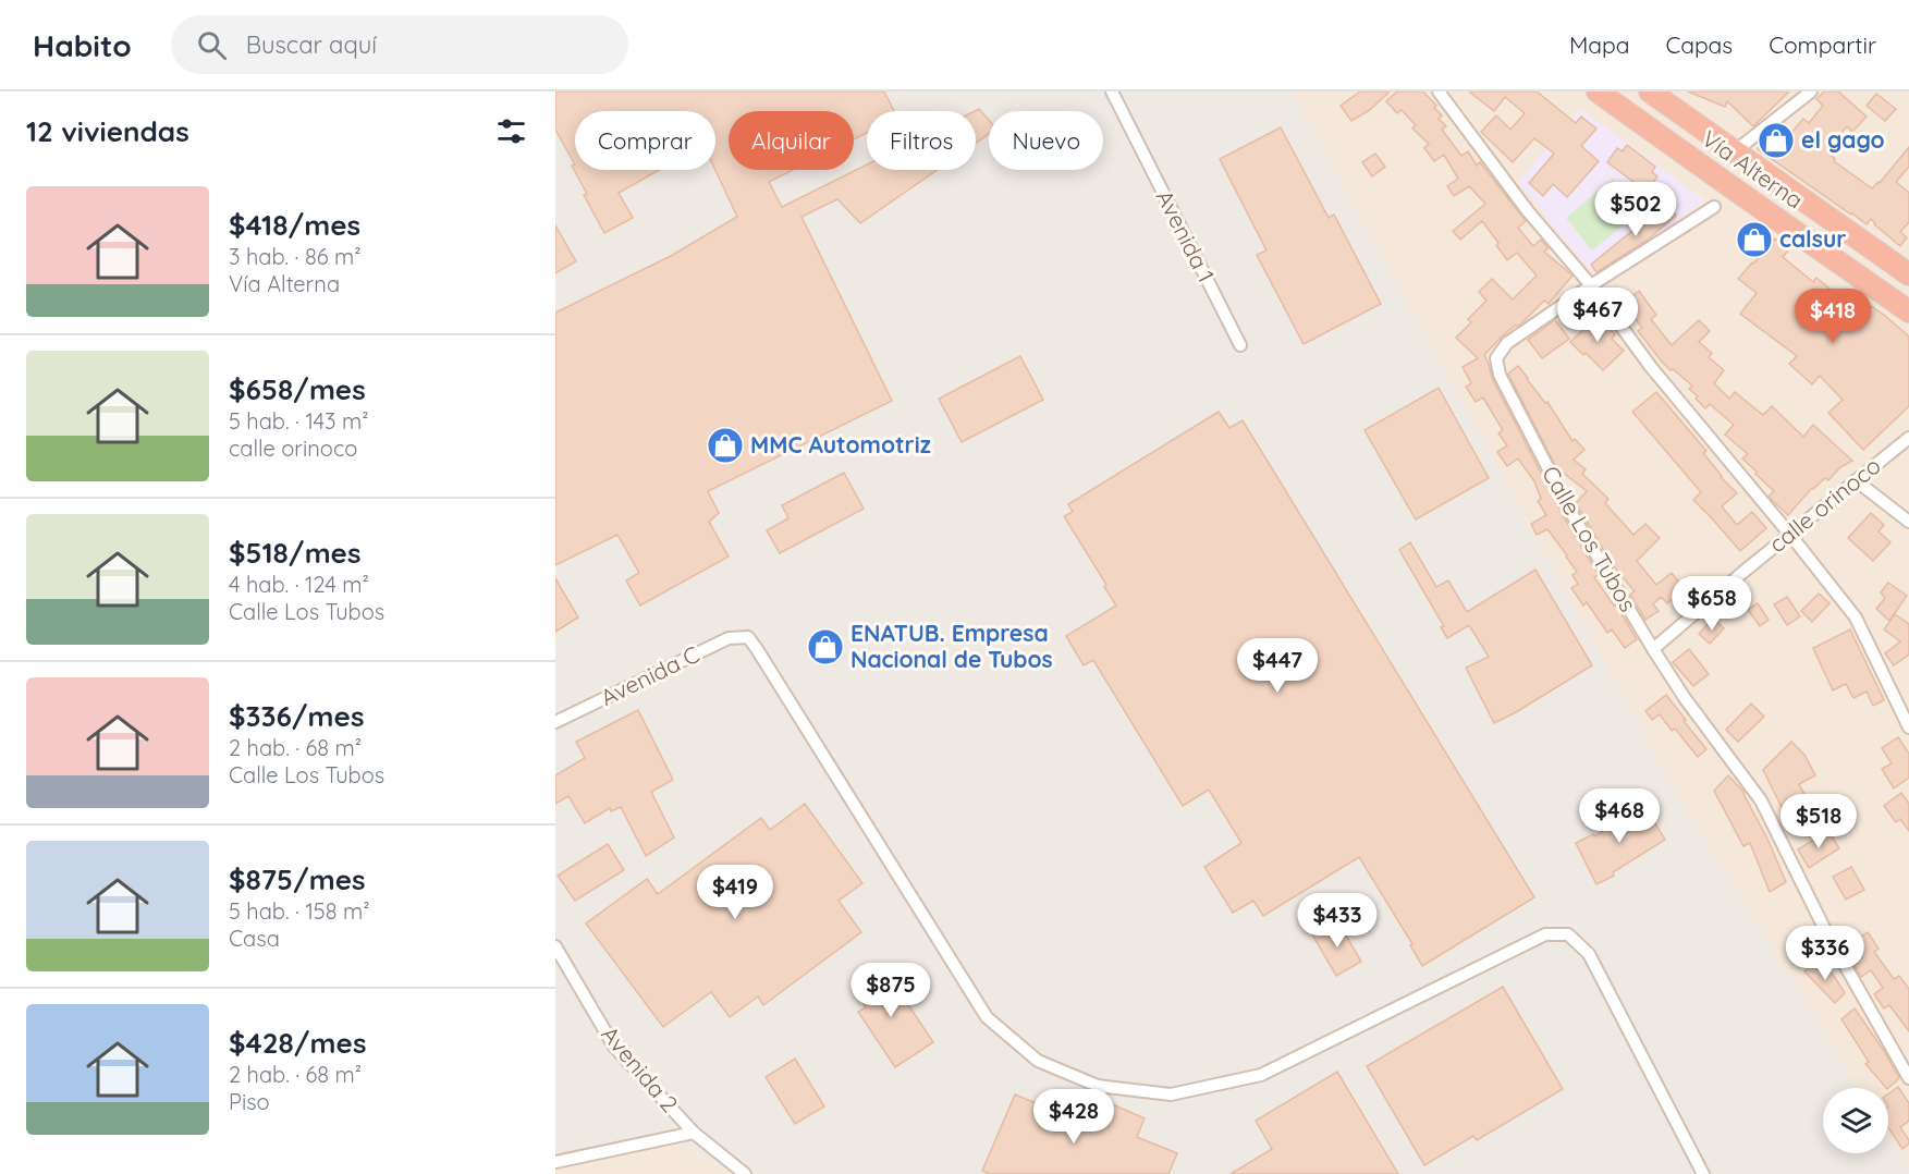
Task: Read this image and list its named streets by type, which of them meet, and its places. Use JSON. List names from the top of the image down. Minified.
{"streets":{"highway":["Vía Alterna"],"street":["Avenida 1","calle orinoco","Calle Los Tubos","Avenida C","Avenida 2"]},"crossings":[["calle orinoco","Calle Los Tubos"]],"places":{"shop":["el gago","calsur","MMC Automotriz","ENATUB. Empresa Nacional de Tubos"]},"page":{"header":"Habito","search":"Buscar aquí","nav":["Mapa","Capas","Compartir"],"heading":"12 viviendas","chip":["Comprar","Alquilar","Filtros","Nuevo"],"list":[{"name":"$418/mes","note":"3 hab. · 86 m² · Vía Alterna"},{"name":"$658/mes","note":"5 hab. · 143 m² · calle orinoco"},{"name":"$518/mes","note":"4 hab. · 124 m² · Calle Los Tubos"},{"name":"$336/mes","note":"2 hab. · 68 m² · Calle Los Tubos"},{"name":"$875/mes","note":"5 hab. · 158 m² · Casa"},{"name":"$428/mes","note":"2 hab. · 68 m² · Piso"}],"price":["$502","$467","$418","$658","$447","$468","$518","$419","$433","$336","$875","$428"]}}
